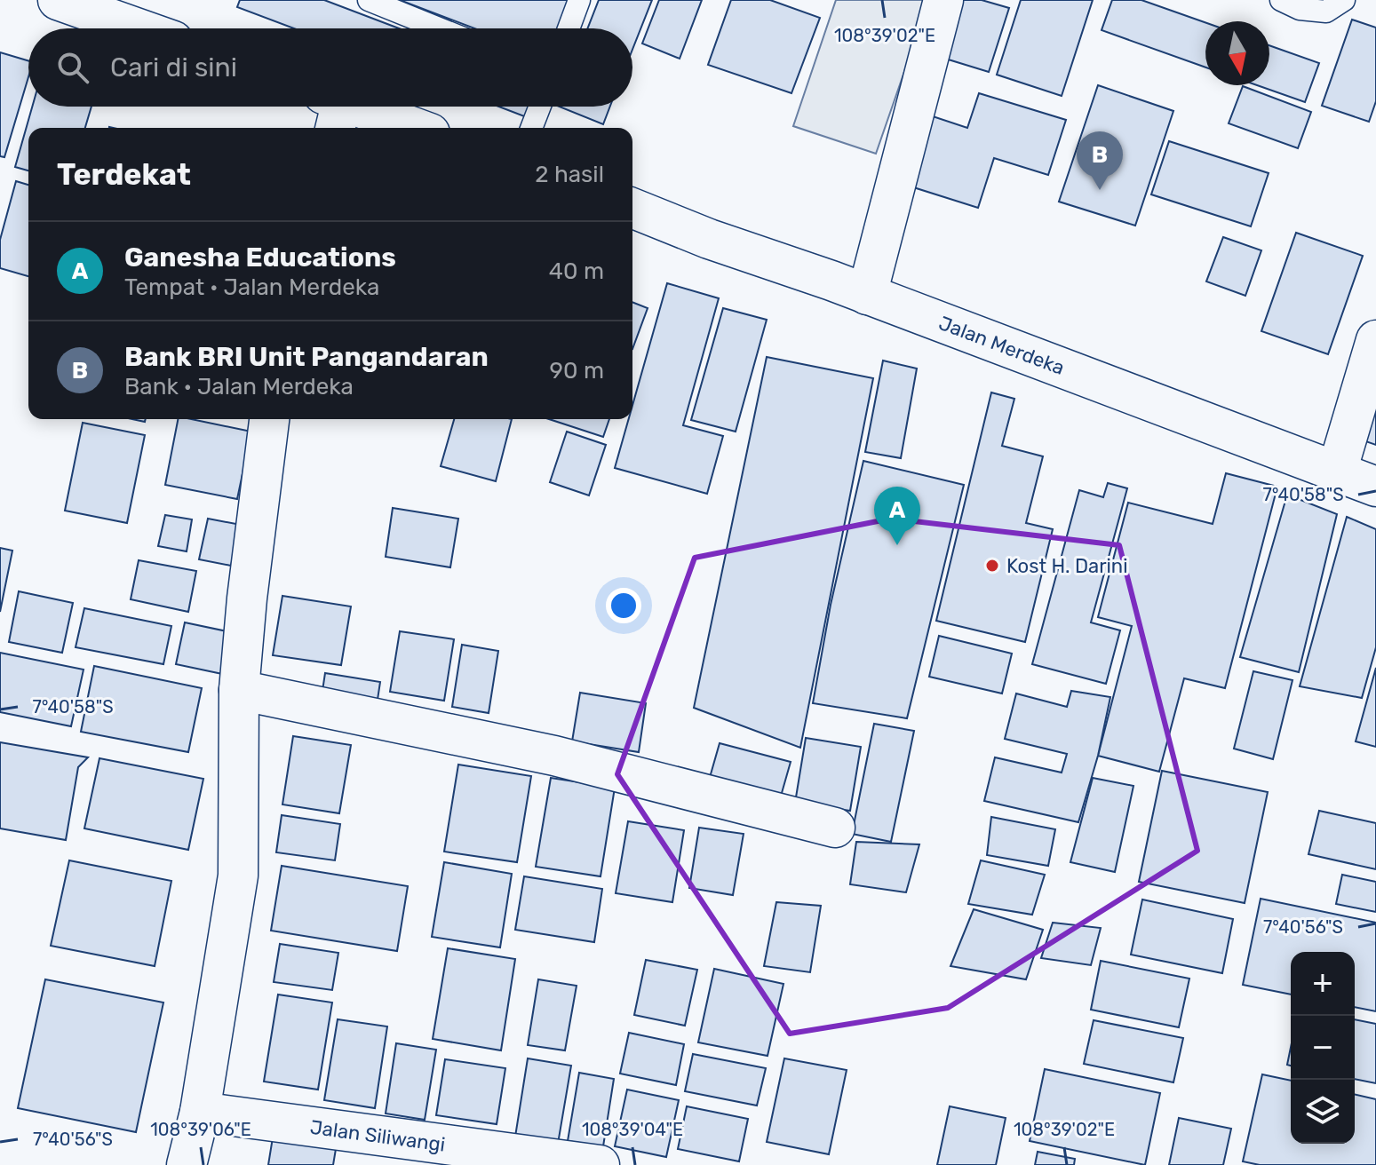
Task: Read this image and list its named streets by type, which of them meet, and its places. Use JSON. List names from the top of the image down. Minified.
{"streets":{"main road":["Jalan Merdeka","Jalan Siliwangi"]},"places":["Kost H. Darini"],"north":"bottom","page":{"search":"Cari di sini","heading":["Terdekat","2 hasil"],"pins":["B","A"],"list":[{"mark":"A","name":"Ganesha Educations","note":"Tempat · Jalan Merdeka","value":"40 m"},{"mark":"B","name":"Bank BRI Unit Pangandaran","note":"Bank · Jalan Merdeka","value":"90 m"}],"map_buttons":["+","−"]},"coordinates":["108°39'02\"E","7°40'58\"S","7°40'56\"S","108°39'06\"E","108°39'04\"E"]}
